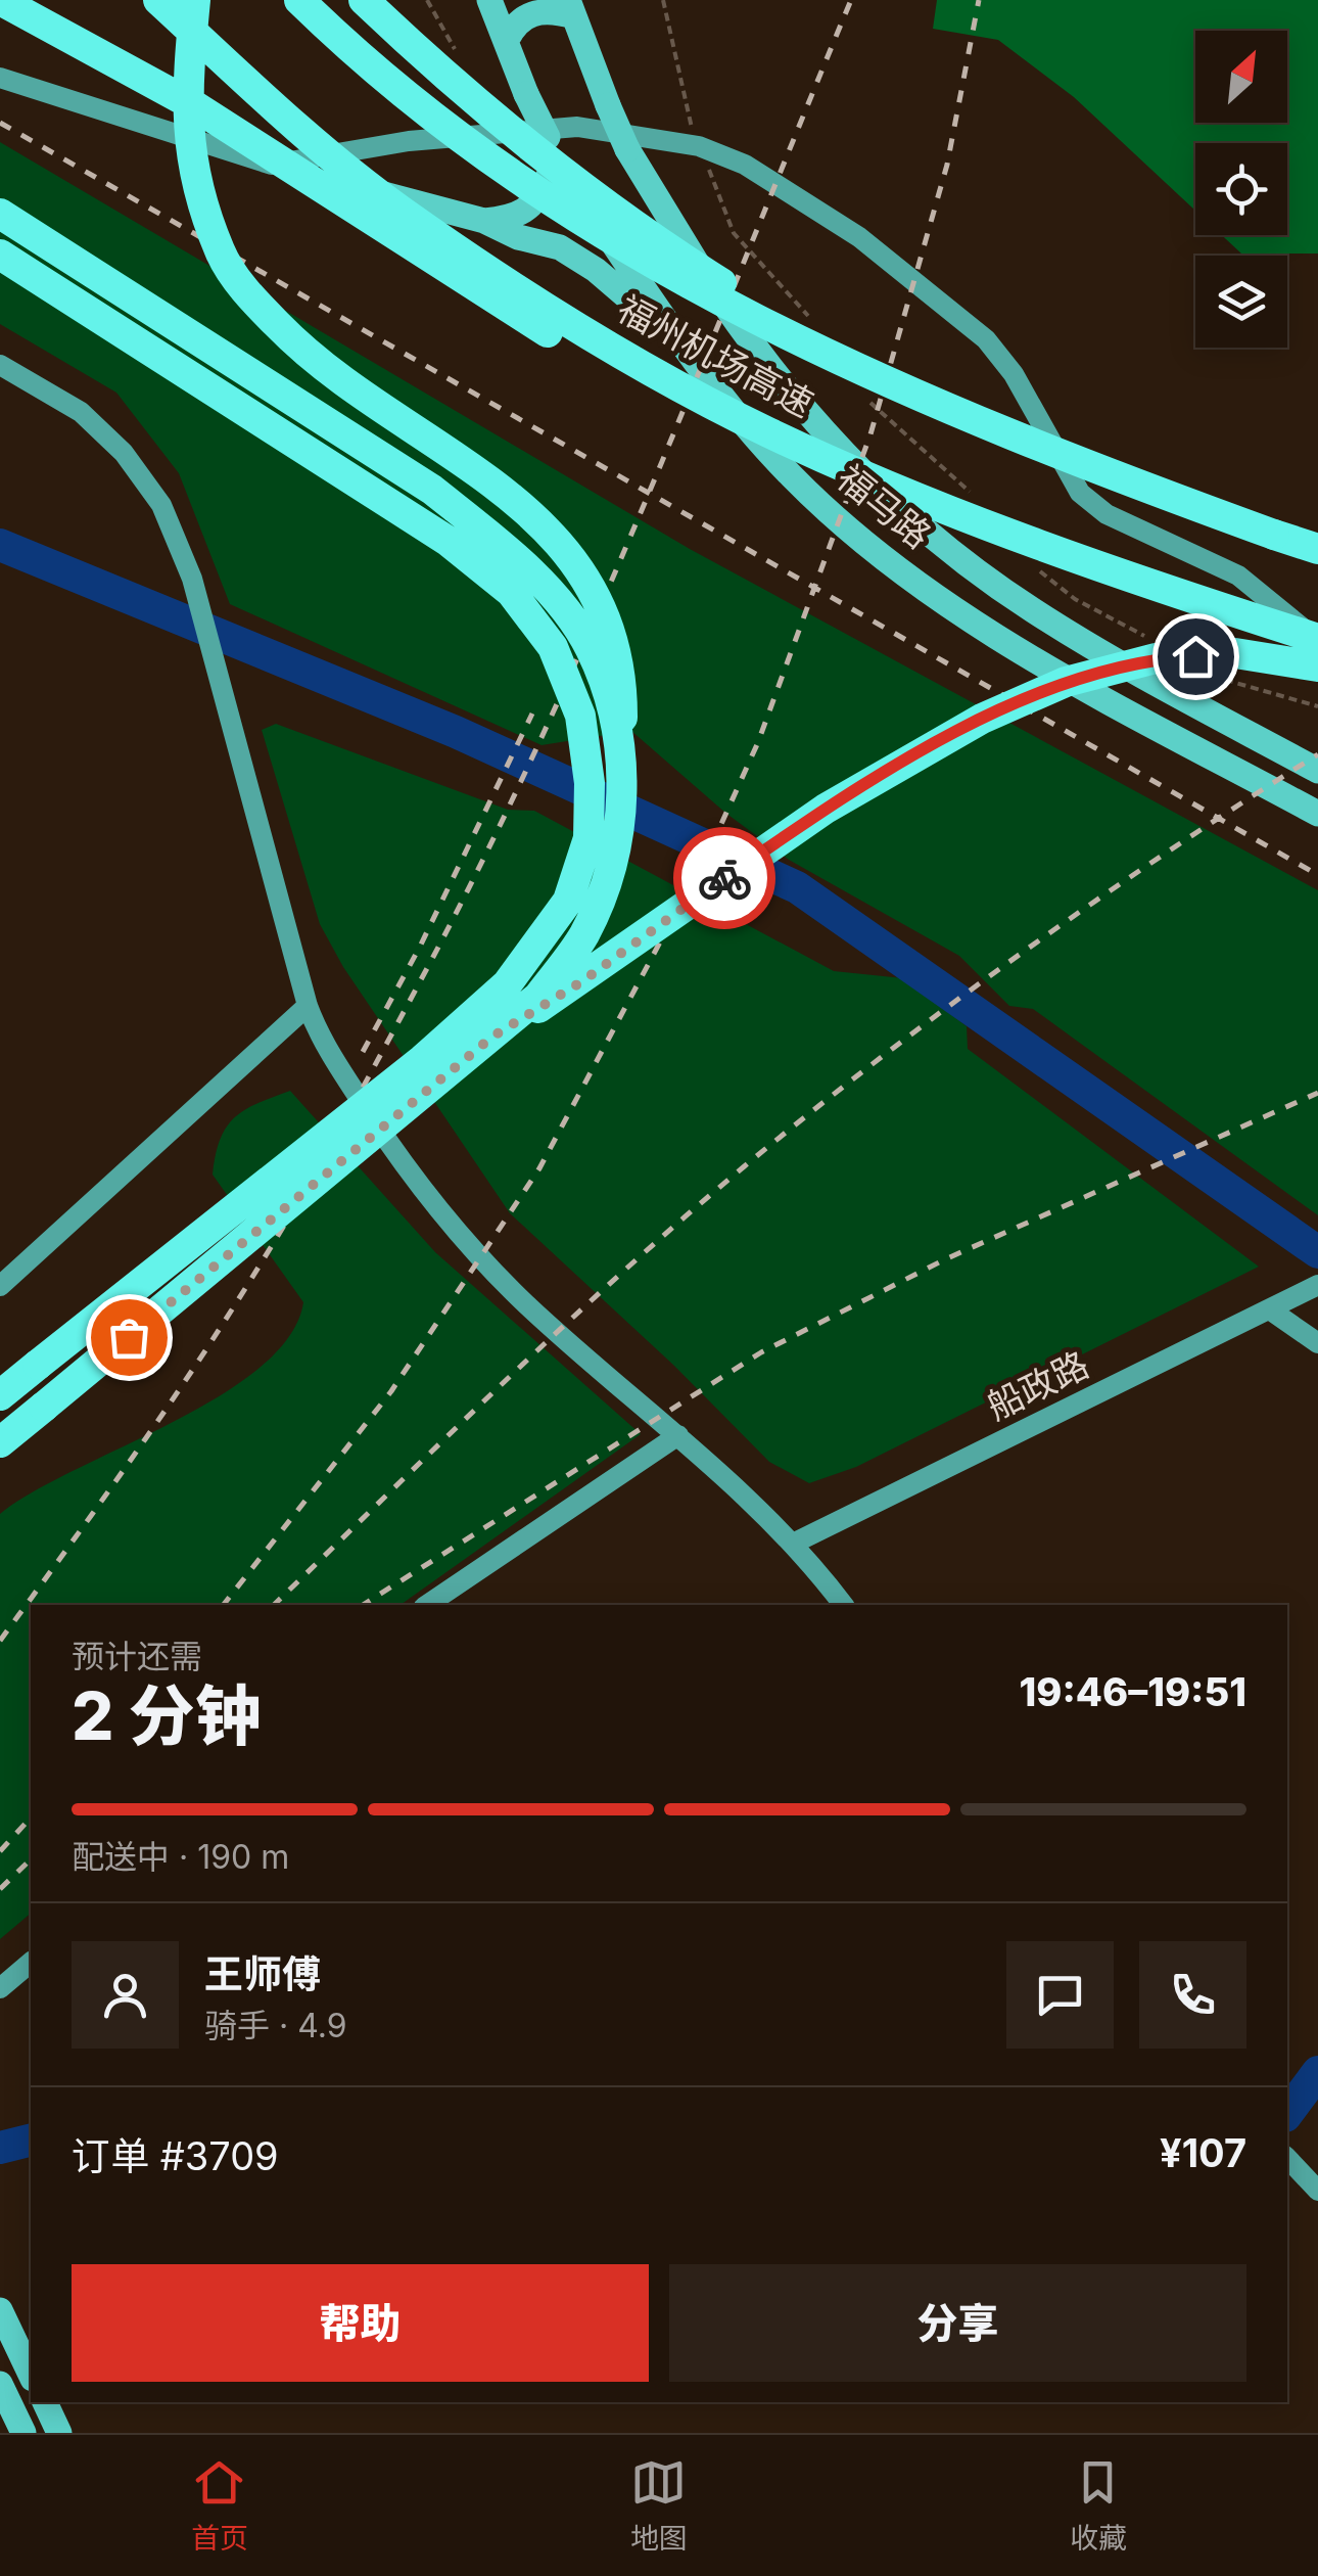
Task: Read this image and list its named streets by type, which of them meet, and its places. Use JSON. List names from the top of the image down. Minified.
{"streets":{"highway":["福州机场高速"],"main road":["福马路"],"street":["船政路"]},"north":"top right","page":{"heading":["2 分钟","预计还需","19:46–19:51"],"panel":["王师傅","骑手 · 4.9","订单 #3709","¥107"],"bar":"配送中 · 190 m","buttons":["帮助","分享"],"tabs":["首页","地图","收藏"]}}
